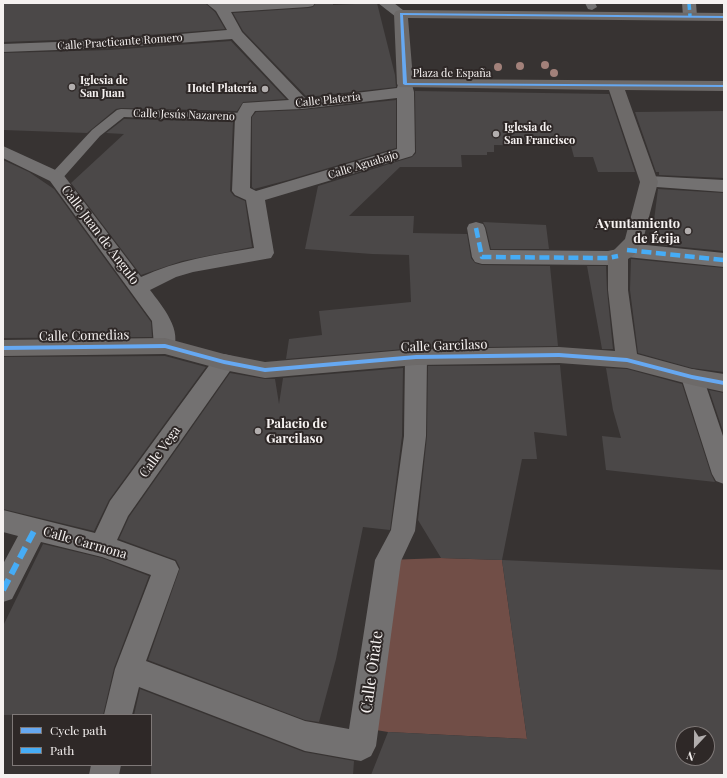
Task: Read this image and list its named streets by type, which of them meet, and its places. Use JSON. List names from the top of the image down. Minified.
{"streets":{"street":["Calle Practicante Romero","Plaza de España","Calle Platería","Calle Aguabajo","Calle Juan de Angulo","Calle Comedias","Calle Garcilaso","Calle Vega","Calle Carmona","Calle Oñate"],"lane":["Calle Jesús Nazareno"]},"crossings":[["Plaza de España","Calle Platería"],["Plaza de España","Calle Aguabajo"],["Calle Platería","Calle Jesús Nazareno"],["Calle Platería","Calle Aguabajo"],["Calle Jesús Nazareno","Calle Juan de Angulo"],["Calle Juan de Angulo","Calle Comedias"],["Calle Juan de Angulo","Calle Garcilaso"],["Calle Comedias","Calle Garcilaso"],["Calle Garcilaso","Calle Vega"],["Calle Garcilaso","Calle Oñate"],["Calle Vega","Calle Carmona"],["Calle Carmona","Calle Oñate"]],"places":["Iglesia de San Juan","Hotel Platería","Iglesia de San Francisco","Ayuntamiento de Écija","Palacio de Garcilaso"],"legend":["Cycle path","Path"],"north":"bottom"}
